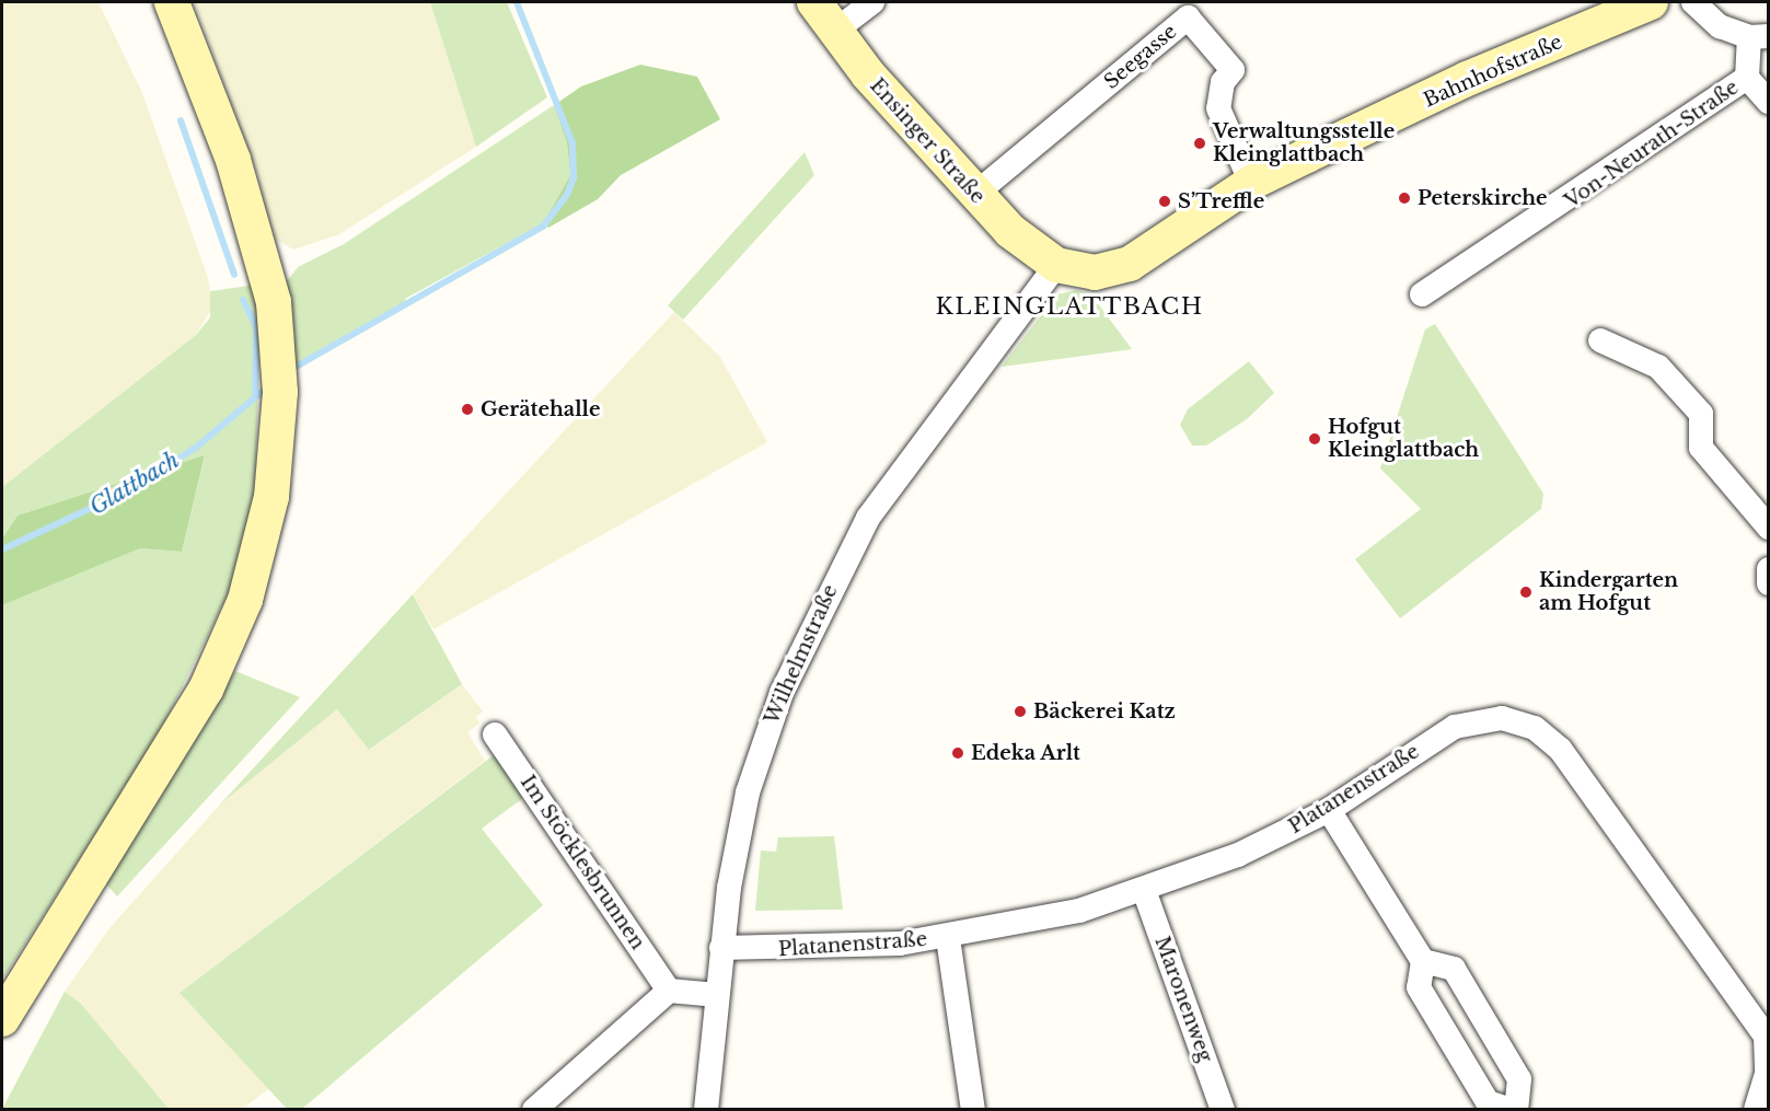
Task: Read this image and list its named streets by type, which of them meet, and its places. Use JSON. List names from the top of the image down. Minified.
{"streets":{"main road":["Bahnhofstraße","Ensinger Straße"],"street":["Seegasse","Von-Neurath-Straße","Wilhelmstraße","Platanenstraße","Im Stöcklesbrunnen","Maronenweg"]},"crossings":[["Seegasse","Bahnhofstraße"],["Seegasse","Ensinger Straße"],["Bahnhofstraße","Ensinger Straße"],["Bahnhofstraße","Wilhelmstraße"],["Ensinger Straße","Wilhelmstraße"],["Wilhelmstraße","Platanenstraße"],["Platanenstraße","Maronenweg"]],"districts":["KLEINGLATTBACH"],"water":["Glattbach"],"places":["Verwaltungsstelle Kleinglattbach","Peterskirche","S’Treffle","Gerätehalle","Hofgut Kleinglattbach","Kindergarten am Hofgut","Bäckerei Katz","Edeka Arlt"]}
